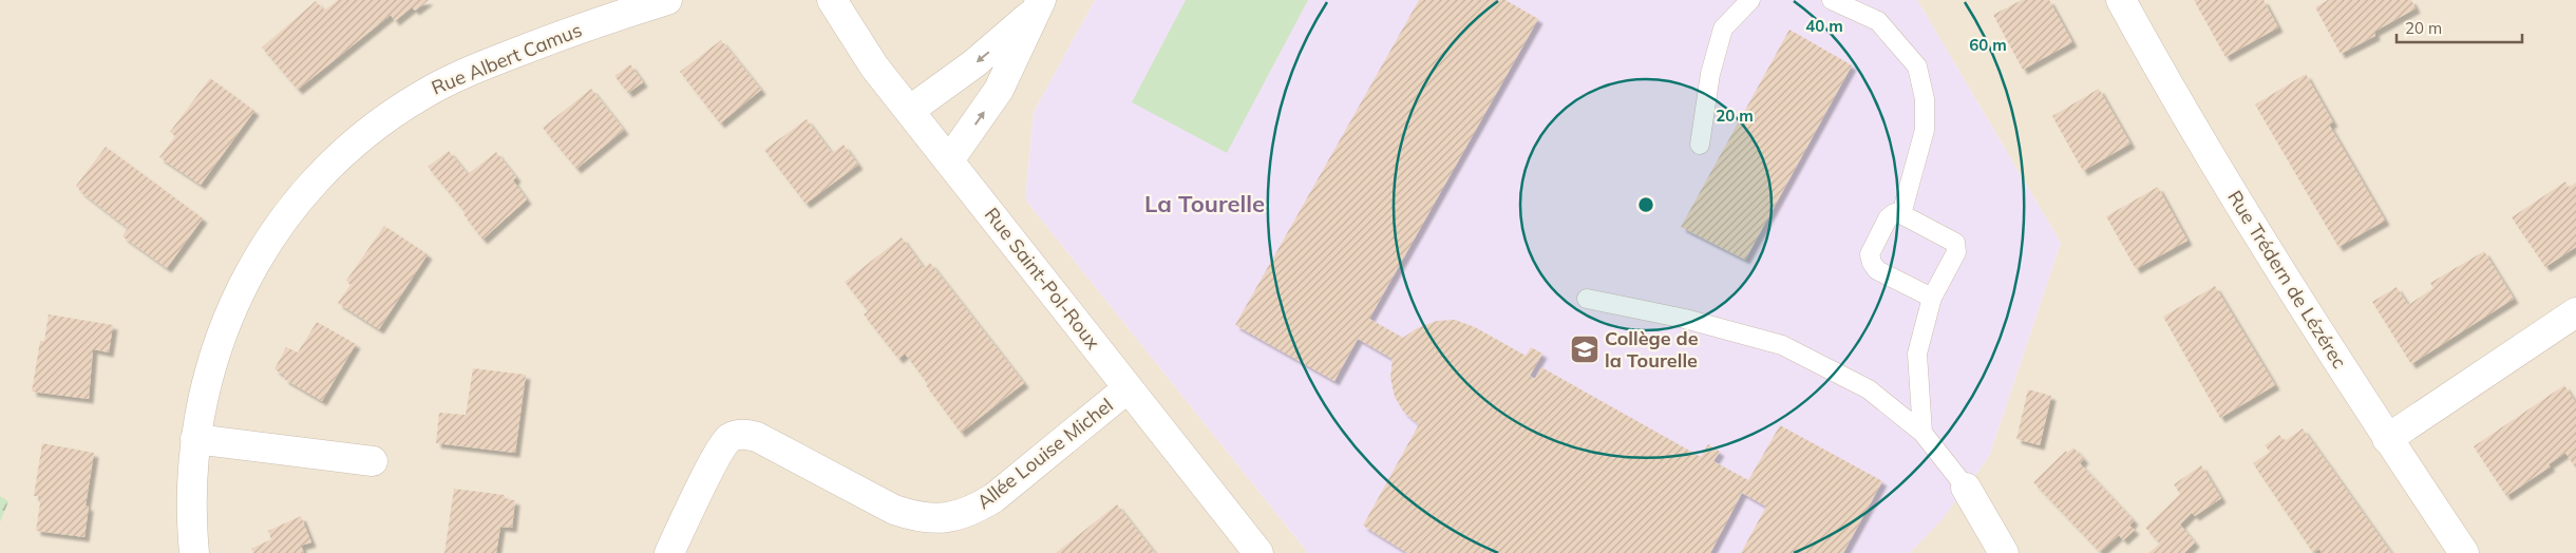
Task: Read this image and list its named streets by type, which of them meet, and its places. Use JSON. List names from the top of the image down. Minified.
{"streets":{"street":["Rue Albert Camus","Rue Saint-Pol-Roux","Rue Trédern de Lézérec","Allée Louise Michel"]},"crossings":[["Rue Saint-Pol-Roux","Allée Louise Michel"]],"districts":["La Tourelle"],"places":{"school or university":["Collège de la Tourelle"]},"scale_bar":"20 m","rings":["40 m","60 m","20 m"]}
